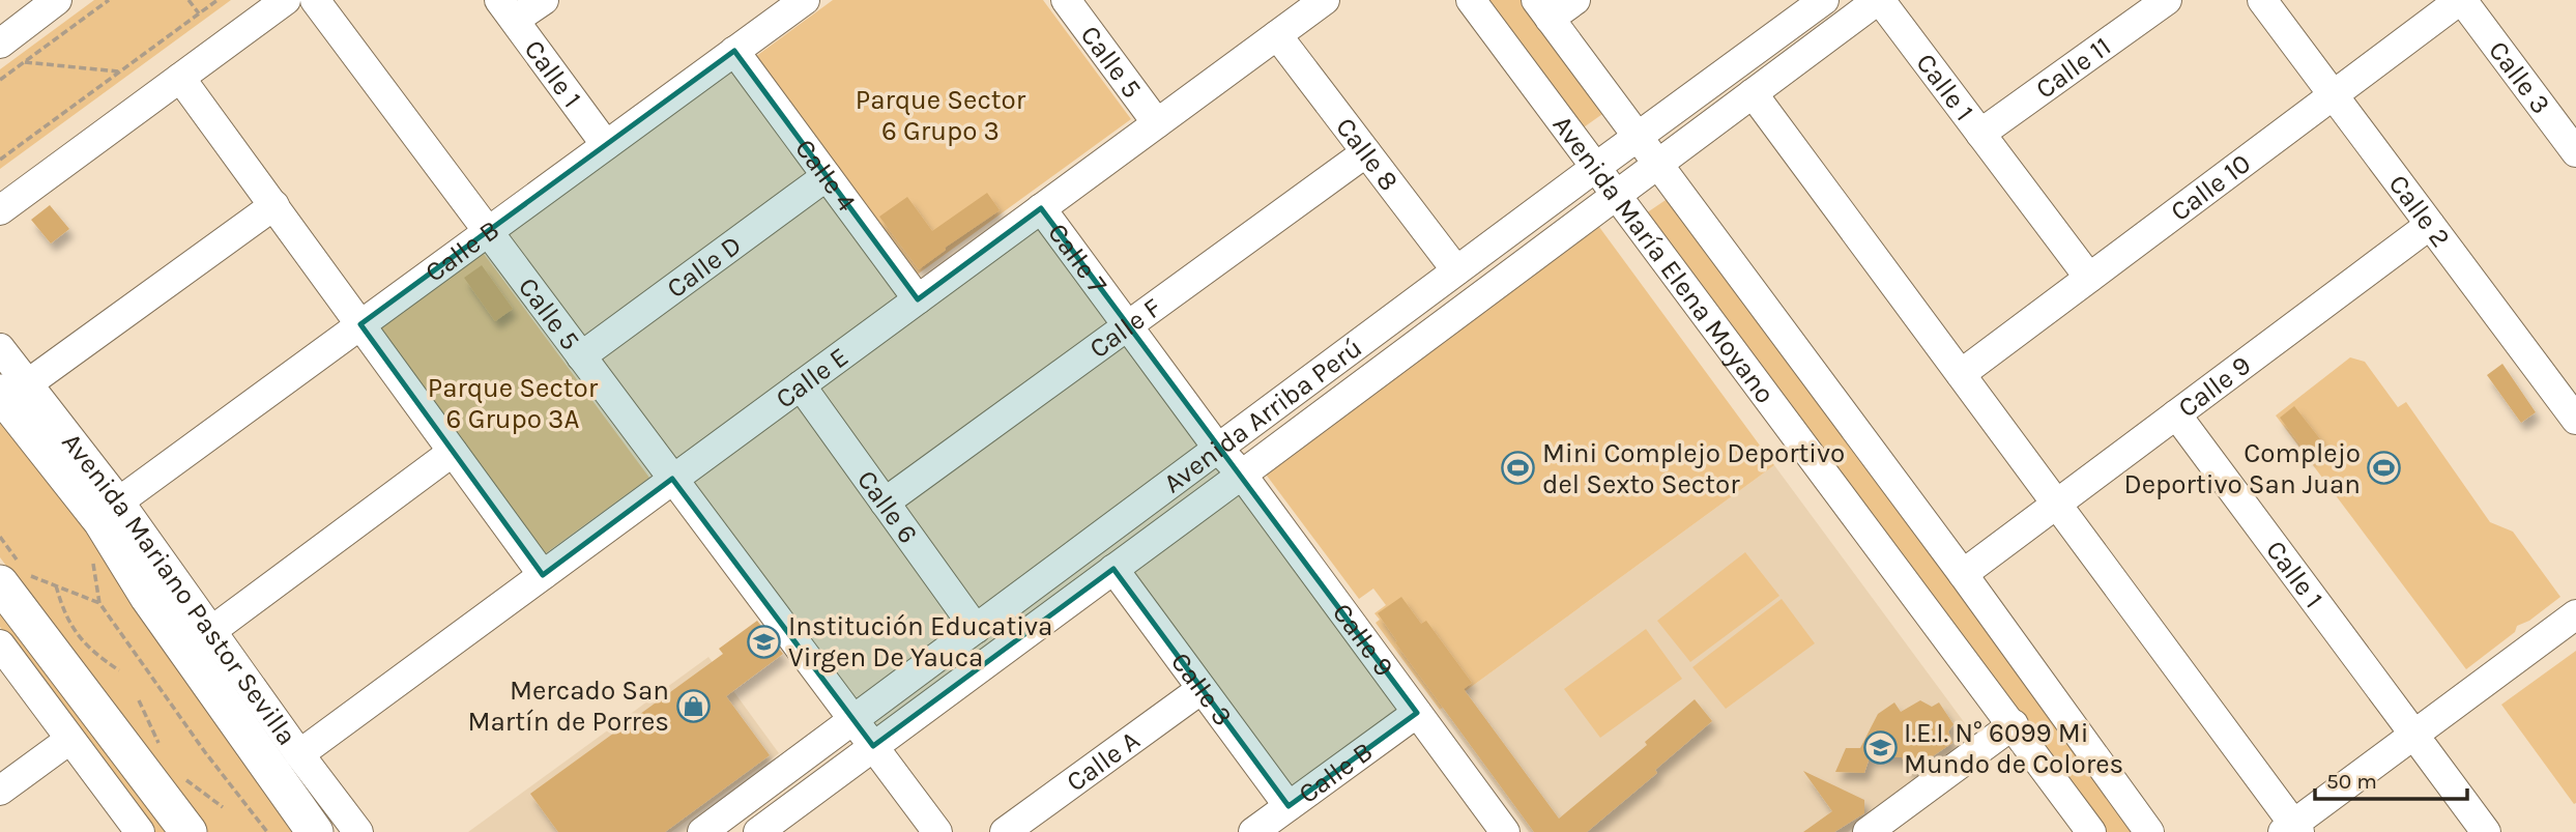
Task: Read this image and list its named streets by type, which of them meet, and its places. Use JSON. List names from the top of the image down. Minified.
{"streets":{"main road":["Avenida Mariano Pastor Sevilla"],"street":["Calle 5","Calle 11","Calle 1","Calle 3","Calle 8","Calle 4","Calle 10","Calle 2","Calle B","Calle 7","Avenida María Elena Moyano","Calle D","Calle F","Calle E","Calle 9","Avenida Arriba Perú","Calle 6","Calle A"]},"crossings":[["Calle 5","Calle B"],["Calle 5","Calle D"],["Calle 5","Calle E"],["Calle 5","Avenida Arriba Perú"],["Calle 11","Calle 1"],["Calle 1","Calle 10"],["Calle 1","Calle B"],["Calle 1","Calle 9"],["Calle 1","Avenida Arriba Perú"],["Calle 3","Calle 10"],["Calle 3","Calle B"],["Calle 3","Avenida Arriba Perú"],["Calle 3","Calle A"],["Calle 8","Calle F"],["Calle 8","Calle E"],["Calle 8","Avenida Arriba Perú"],["Calle 4","Calle B"],["Calle 4","Calle D"],["Calle 4","Calle E"],["Calle 10","Calle 2"],["Calle 2","Calle 9"],["Calle B","Calle 9"],["Calle B","Avenida Mariano Pastor Sevilla"],["Calle 7","Calle F"],["Calle 7","Calle E"],["Calle 7","Calle 9"],["Calle 7","Avenida Arriba Perú"],["Avenida María Elena Moyano","Calle 9"],["Avenida María Elena Moyano","Avenida Arriba Perú"],["Calle F","Calle 6"],["Calle E","Calle 6"],["Calle E","Avenida Mariano Pastor Sevilla"],["Calle 9","Avenida Arriba Perú"],["Avenida Arriba Perú","Calle 6"]],"parks":["Parque Sector 6 Grupo 3","Parque Sector 6 Grupo 3A"],"places":{"sports":["Mini Complejo Deportivo del Sexto Sector","Complejo Deportivo San Juan"],"school or university":["Institución Educativa Virgen De Yauca","I.E.I. N° 6099 Mi Mundo de Colores"],"shop":["Mercado San Martín de Porres"]},"scale_bar":"50 m"}
